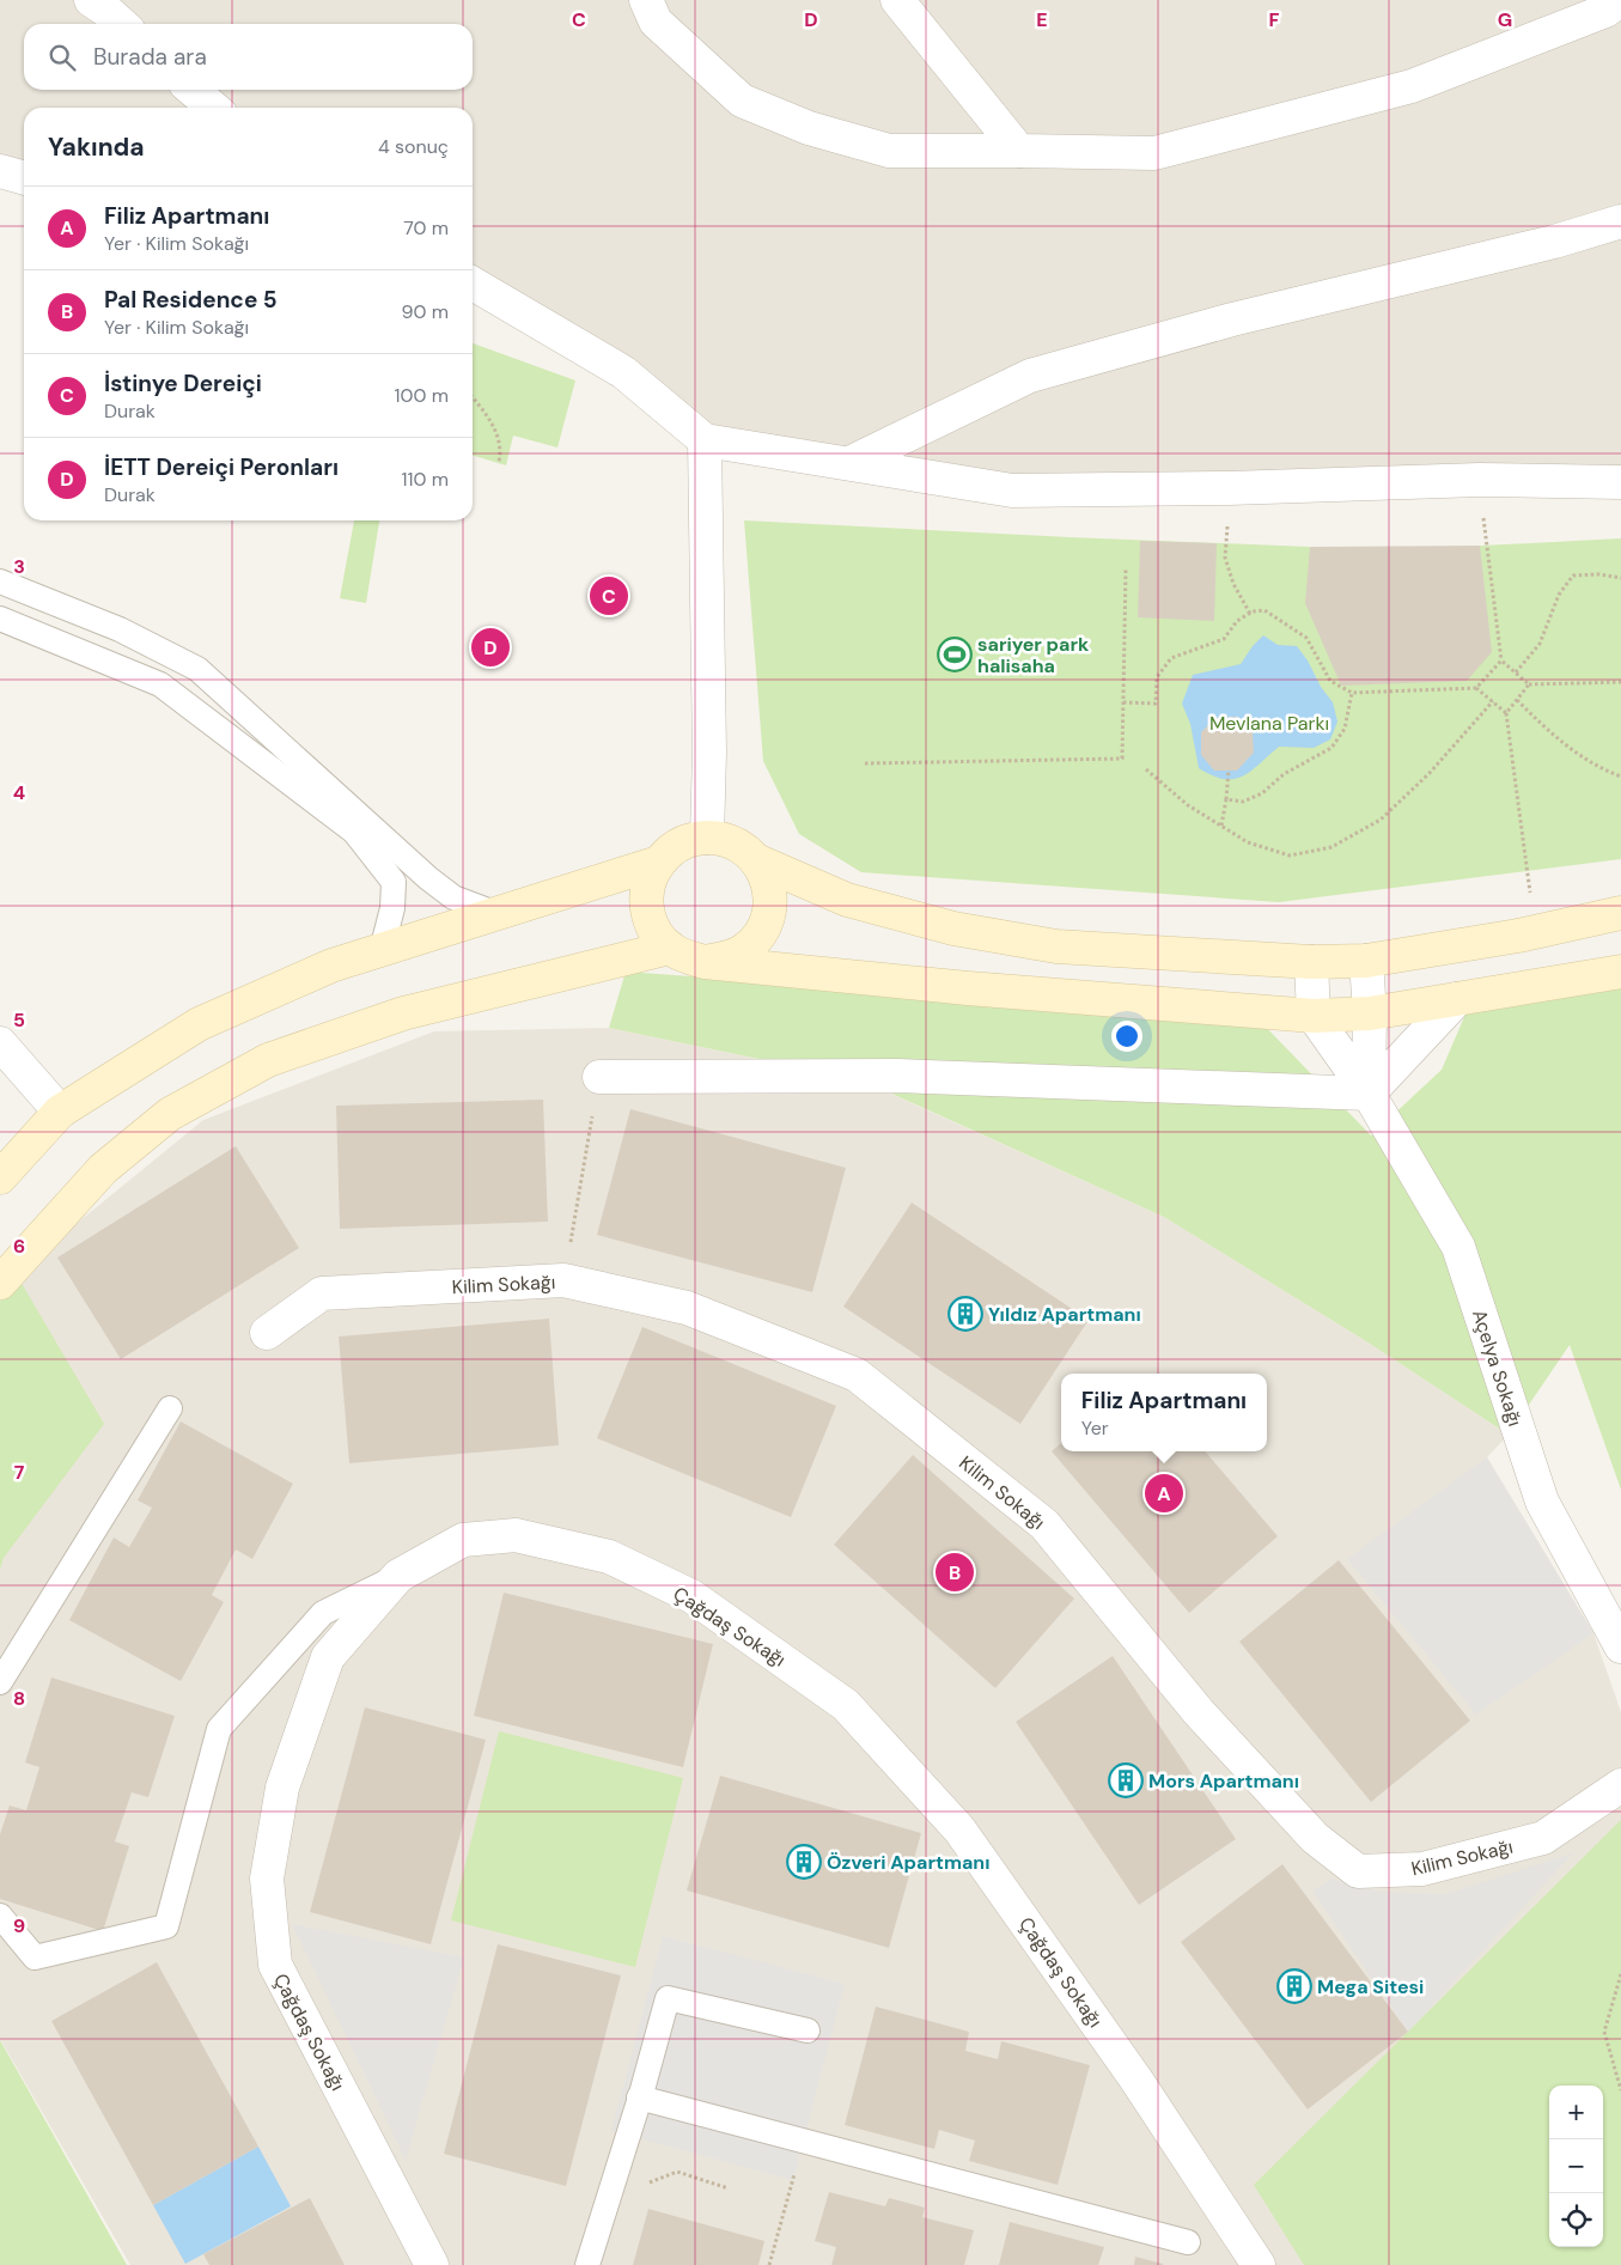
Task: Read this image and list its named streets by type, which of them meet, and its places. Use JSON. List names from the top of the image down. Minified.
{"streets":{"street":["Kilim Sokağı","Açelya Sokağı","Çağdaş Sokağı"]},"parks":["Mevlana Parkı"],"places":{"sports":["sariyer park halisaha"],"building":["Yıldız Apartmanı","Mors Apartmanı","Özveri Apartmanı","Mega Sitesi"]},"page":{"search":"Burada ara","heading":["Yakında","4 sonuç"],"list":[{"mark":"A","name":"Filiz Apartmanı","note":"Yer · Kilim Sokağı","value":"70 m"},{"mark":"B","name":"Pal Residence 5","note":"Yer · Kilim Sokağı","value":"90 m"},{"mark":"C","name":"İstinye Dereiçi","note":"Durak","value":"100 m"},{"mark":"D","name":"İETT Dereiçi Peronları","note":"Durak","value":"110 m"}],"pins":["C","D","A","B"],"popup":["Filiz Apartmanı","Yer"],"map_buttons":["+","−"]},"grid":{"columns":["C","D","E","F","G"],"rows":["3","4","5","6","7","8","9"]}}
